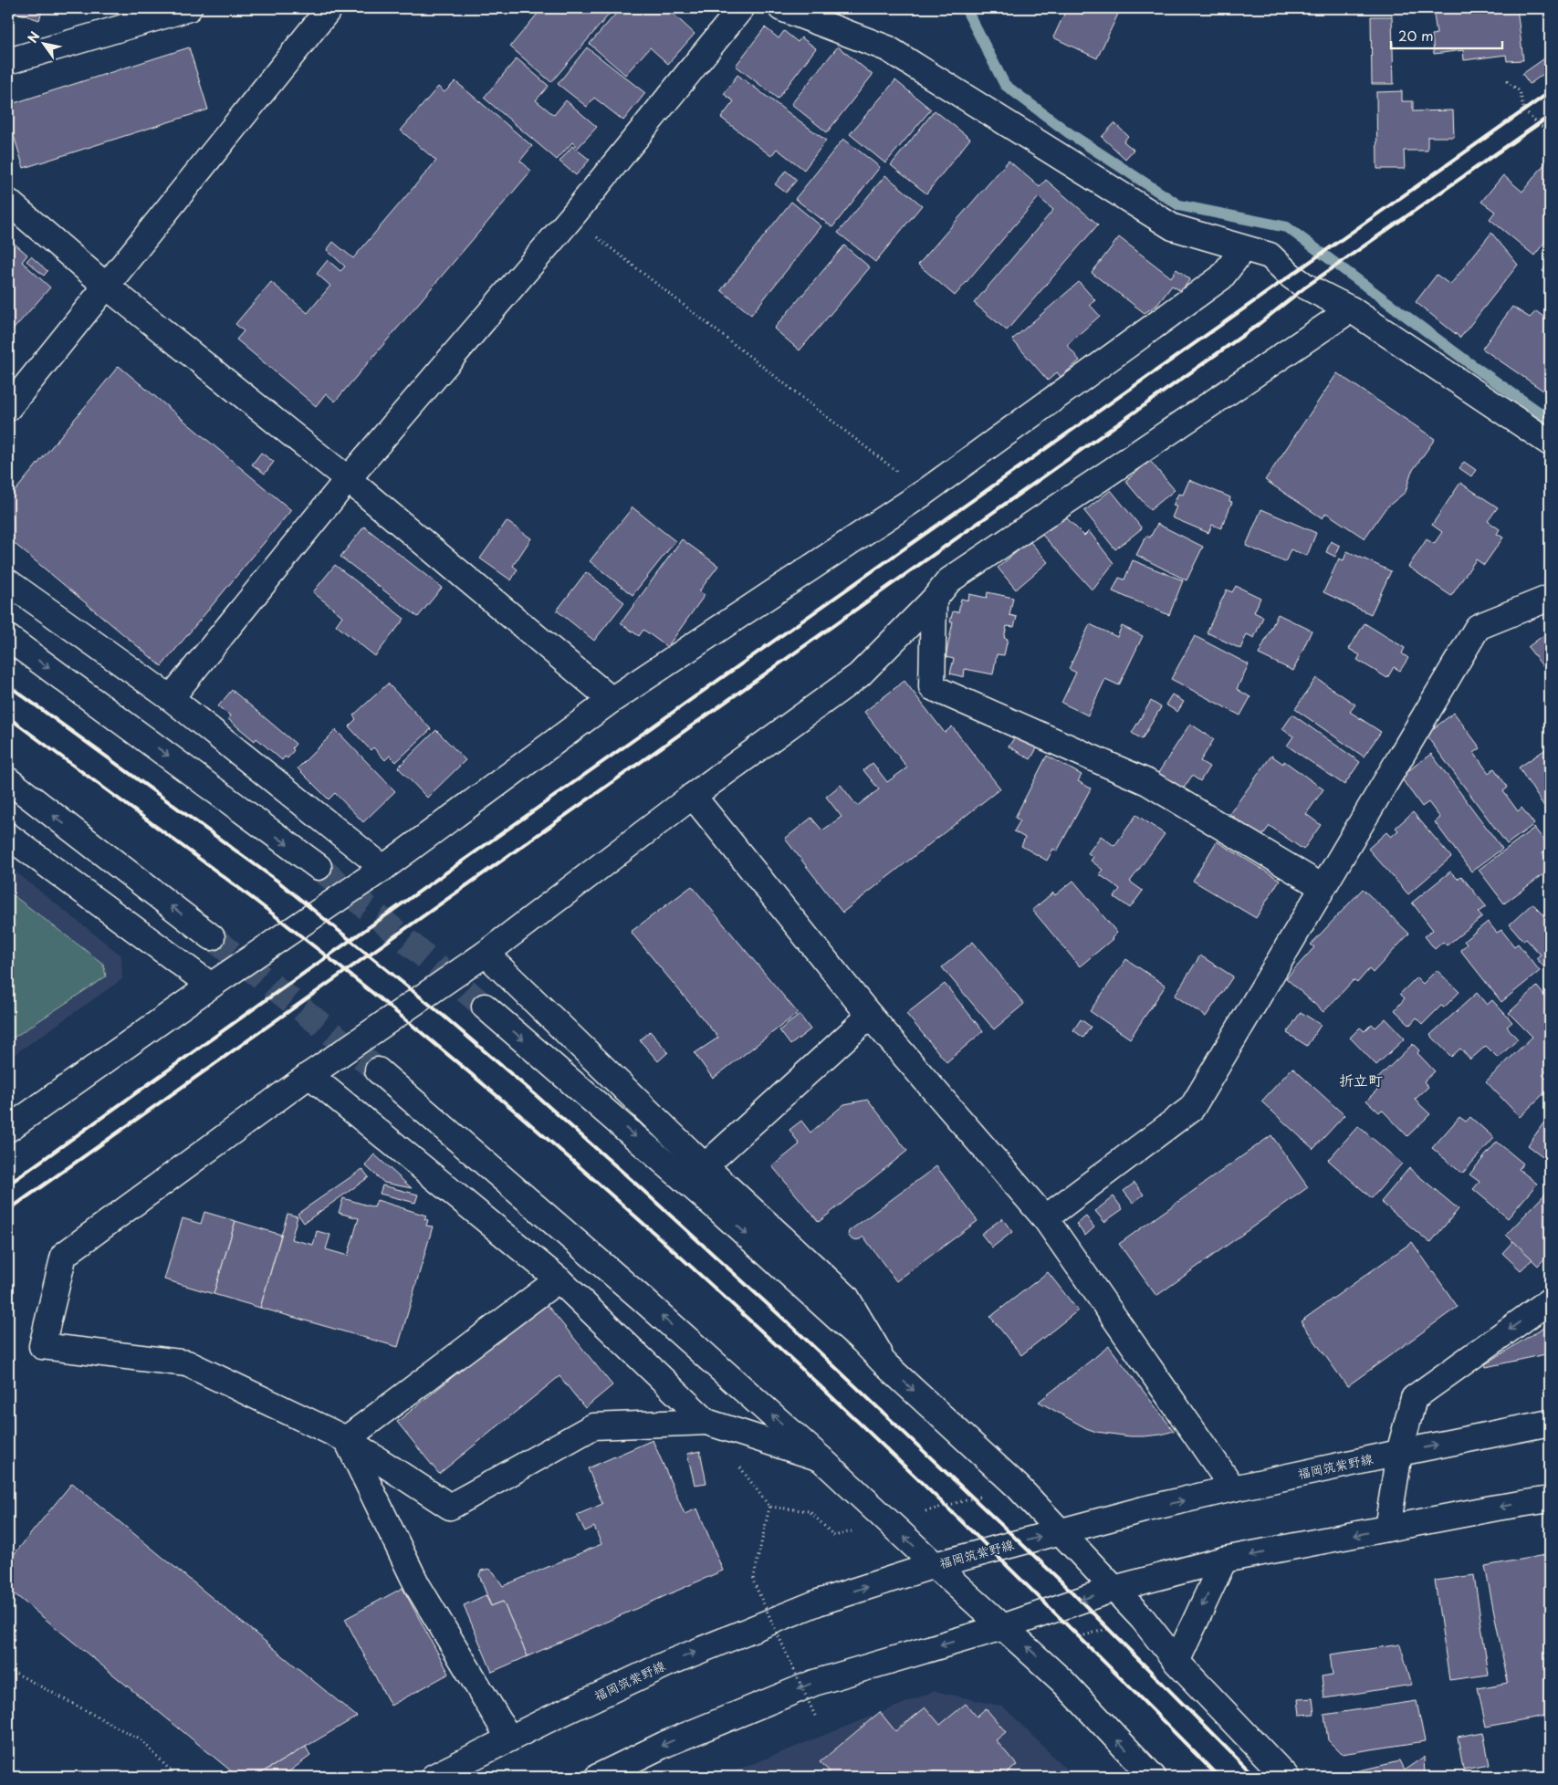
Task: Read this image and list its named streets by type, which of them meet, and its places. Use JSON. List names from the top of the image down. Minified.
{"streets":{"street":["福岡筑紫野線"]},"districts":["折立町"],"scale_bar":"20 m","north":"top left"}
